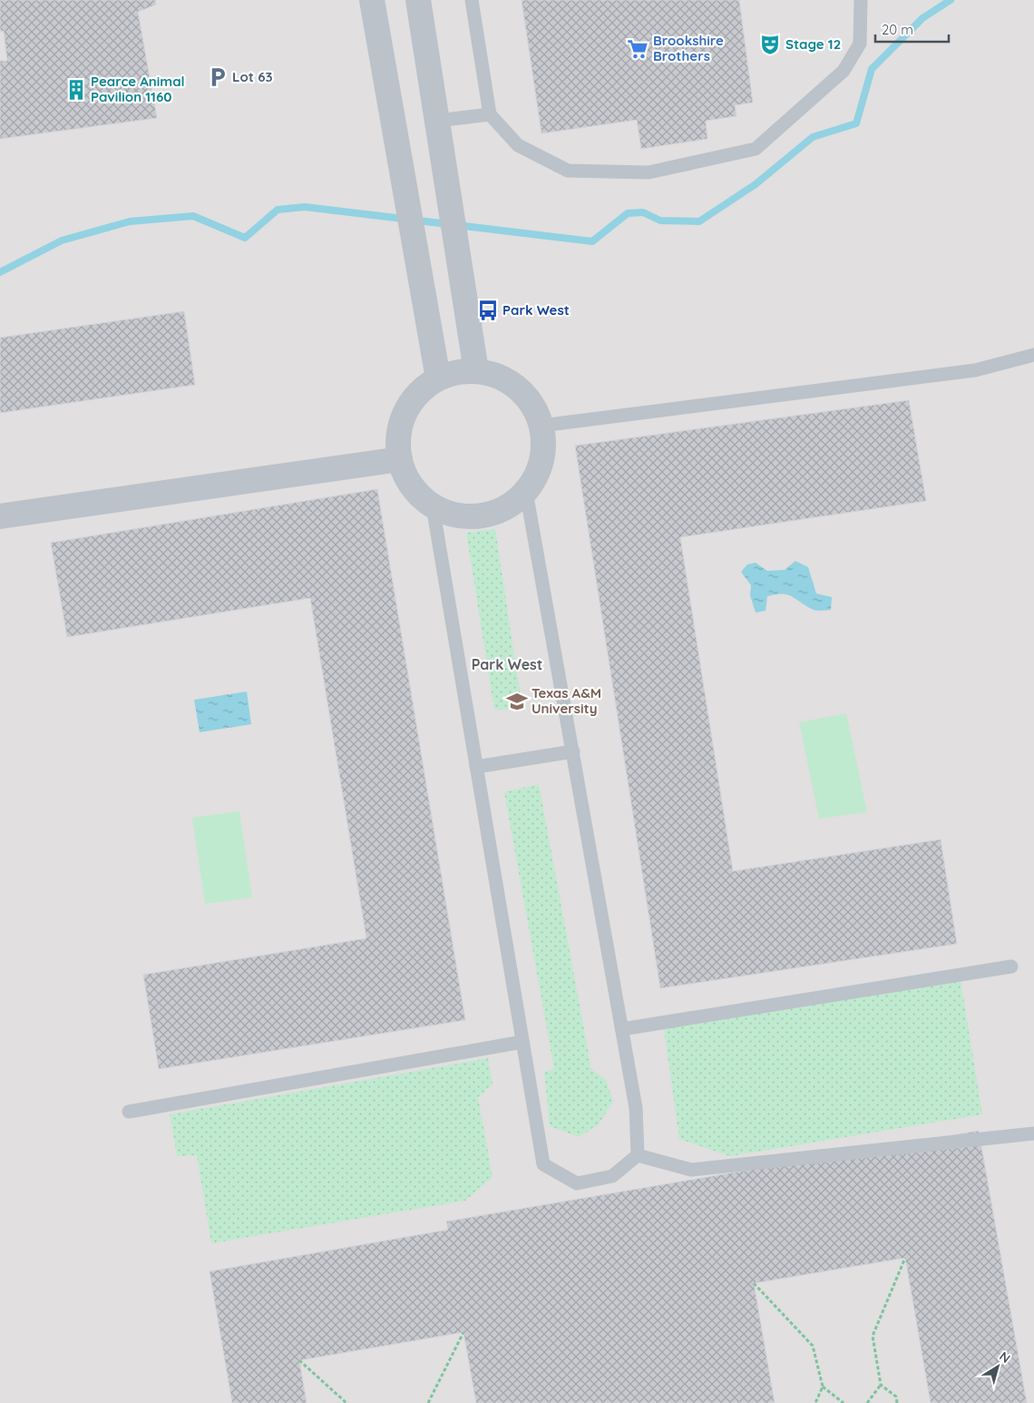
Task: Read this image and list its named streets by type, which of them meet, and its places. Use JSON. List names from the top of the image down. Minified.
{"districts":["Park West"],"places":{"theatre":["Stage 12"],"supermarket":["Brookshire Brothers"],"parking":["Lot 63"],"building":["Pearce Animal Pavilion 1160"],"bus stop":["Park West"],"school or university":["Texas A&M University"]},"scale_bar":"20 m","north":"top right"}
